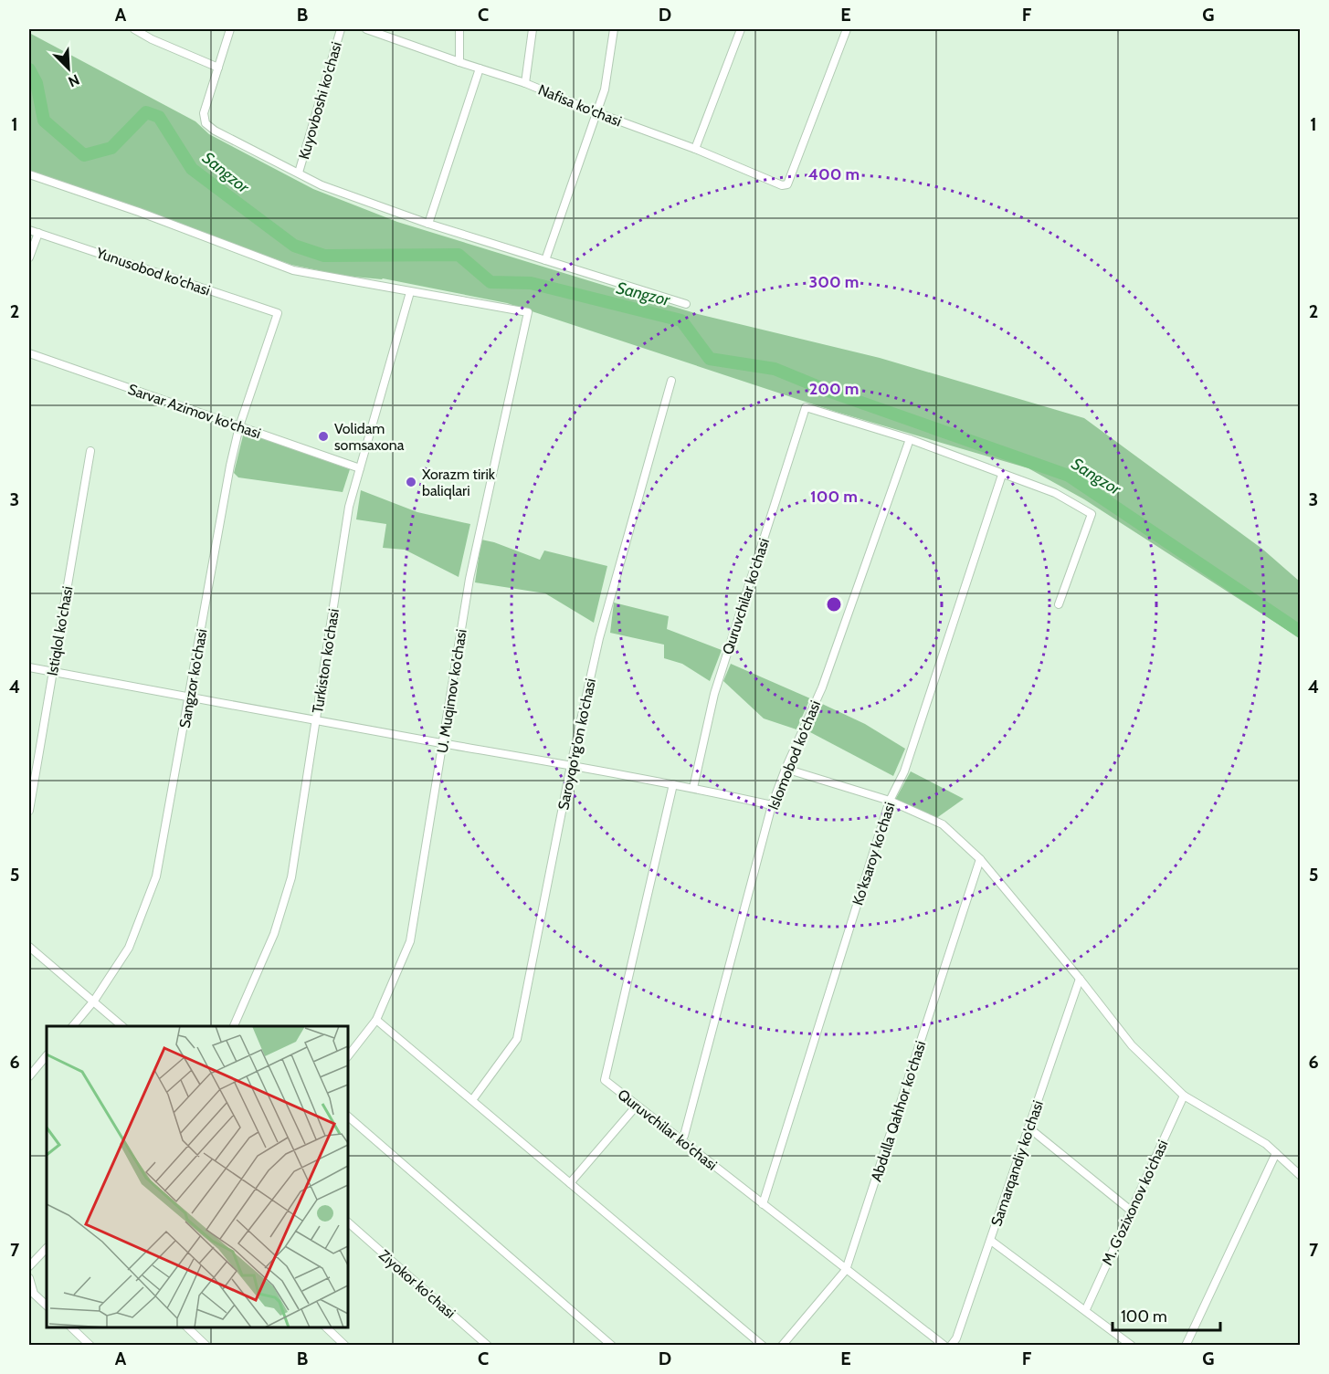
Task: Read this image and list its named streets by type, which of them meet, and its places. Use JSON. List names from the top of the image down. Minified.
{"streets":{"street":["Kuyovboshi ko'chasi","Nafisa ko'chasi","Yunusobod ko'chasi","Sarvar Azimov ko'chasi","Quruvchilar ko'chasi","Istiqlol ko'chasi","Turkiston ko'chasi","Sangzor ko'chasi","U. Muqimov ko'chasi","Saroyqo'rg'on ko'chasi","Islomobod ko'chasi","Ko'ksaroy ko'chasi","Abdulla Qahhor ko'chasi","Samarqandiy ko'chasi","M. G'ozixonov ko'chasi","Ziyokor ko'chasi"]},"crossings":[["Yunusobod ko'chasi","Sangzor ko'chasi"],["Sarvar Azimov ko'chasi","Turkiston ko'chasi"],["Sarvar Azimov ko'chasi","Sangzor ko'chasi"],["Quruvchilar ko'chasi","Islomobod ko'chasi"],["Quruvchilar ko'chasi","Ko'ksaroy ko'chasi"],["Quruvchilar ko'chasi","Abdulla Qahhor ko'chasi"],["Turkiston ko'chasi","U. Muqimov ko'chasi"]],"water":["Sangzor"],"places":["Volidam somsaxona","Xorazm tirik baliqlari"],"scale_bar":"100 m","north":"bottom right","grid":{"columns":["A","B","C","D","E","F","G"],"rows":["1","2","3","4","5","6","7"]},"rings":["400 m","300 m","200 m","100 m"]}
